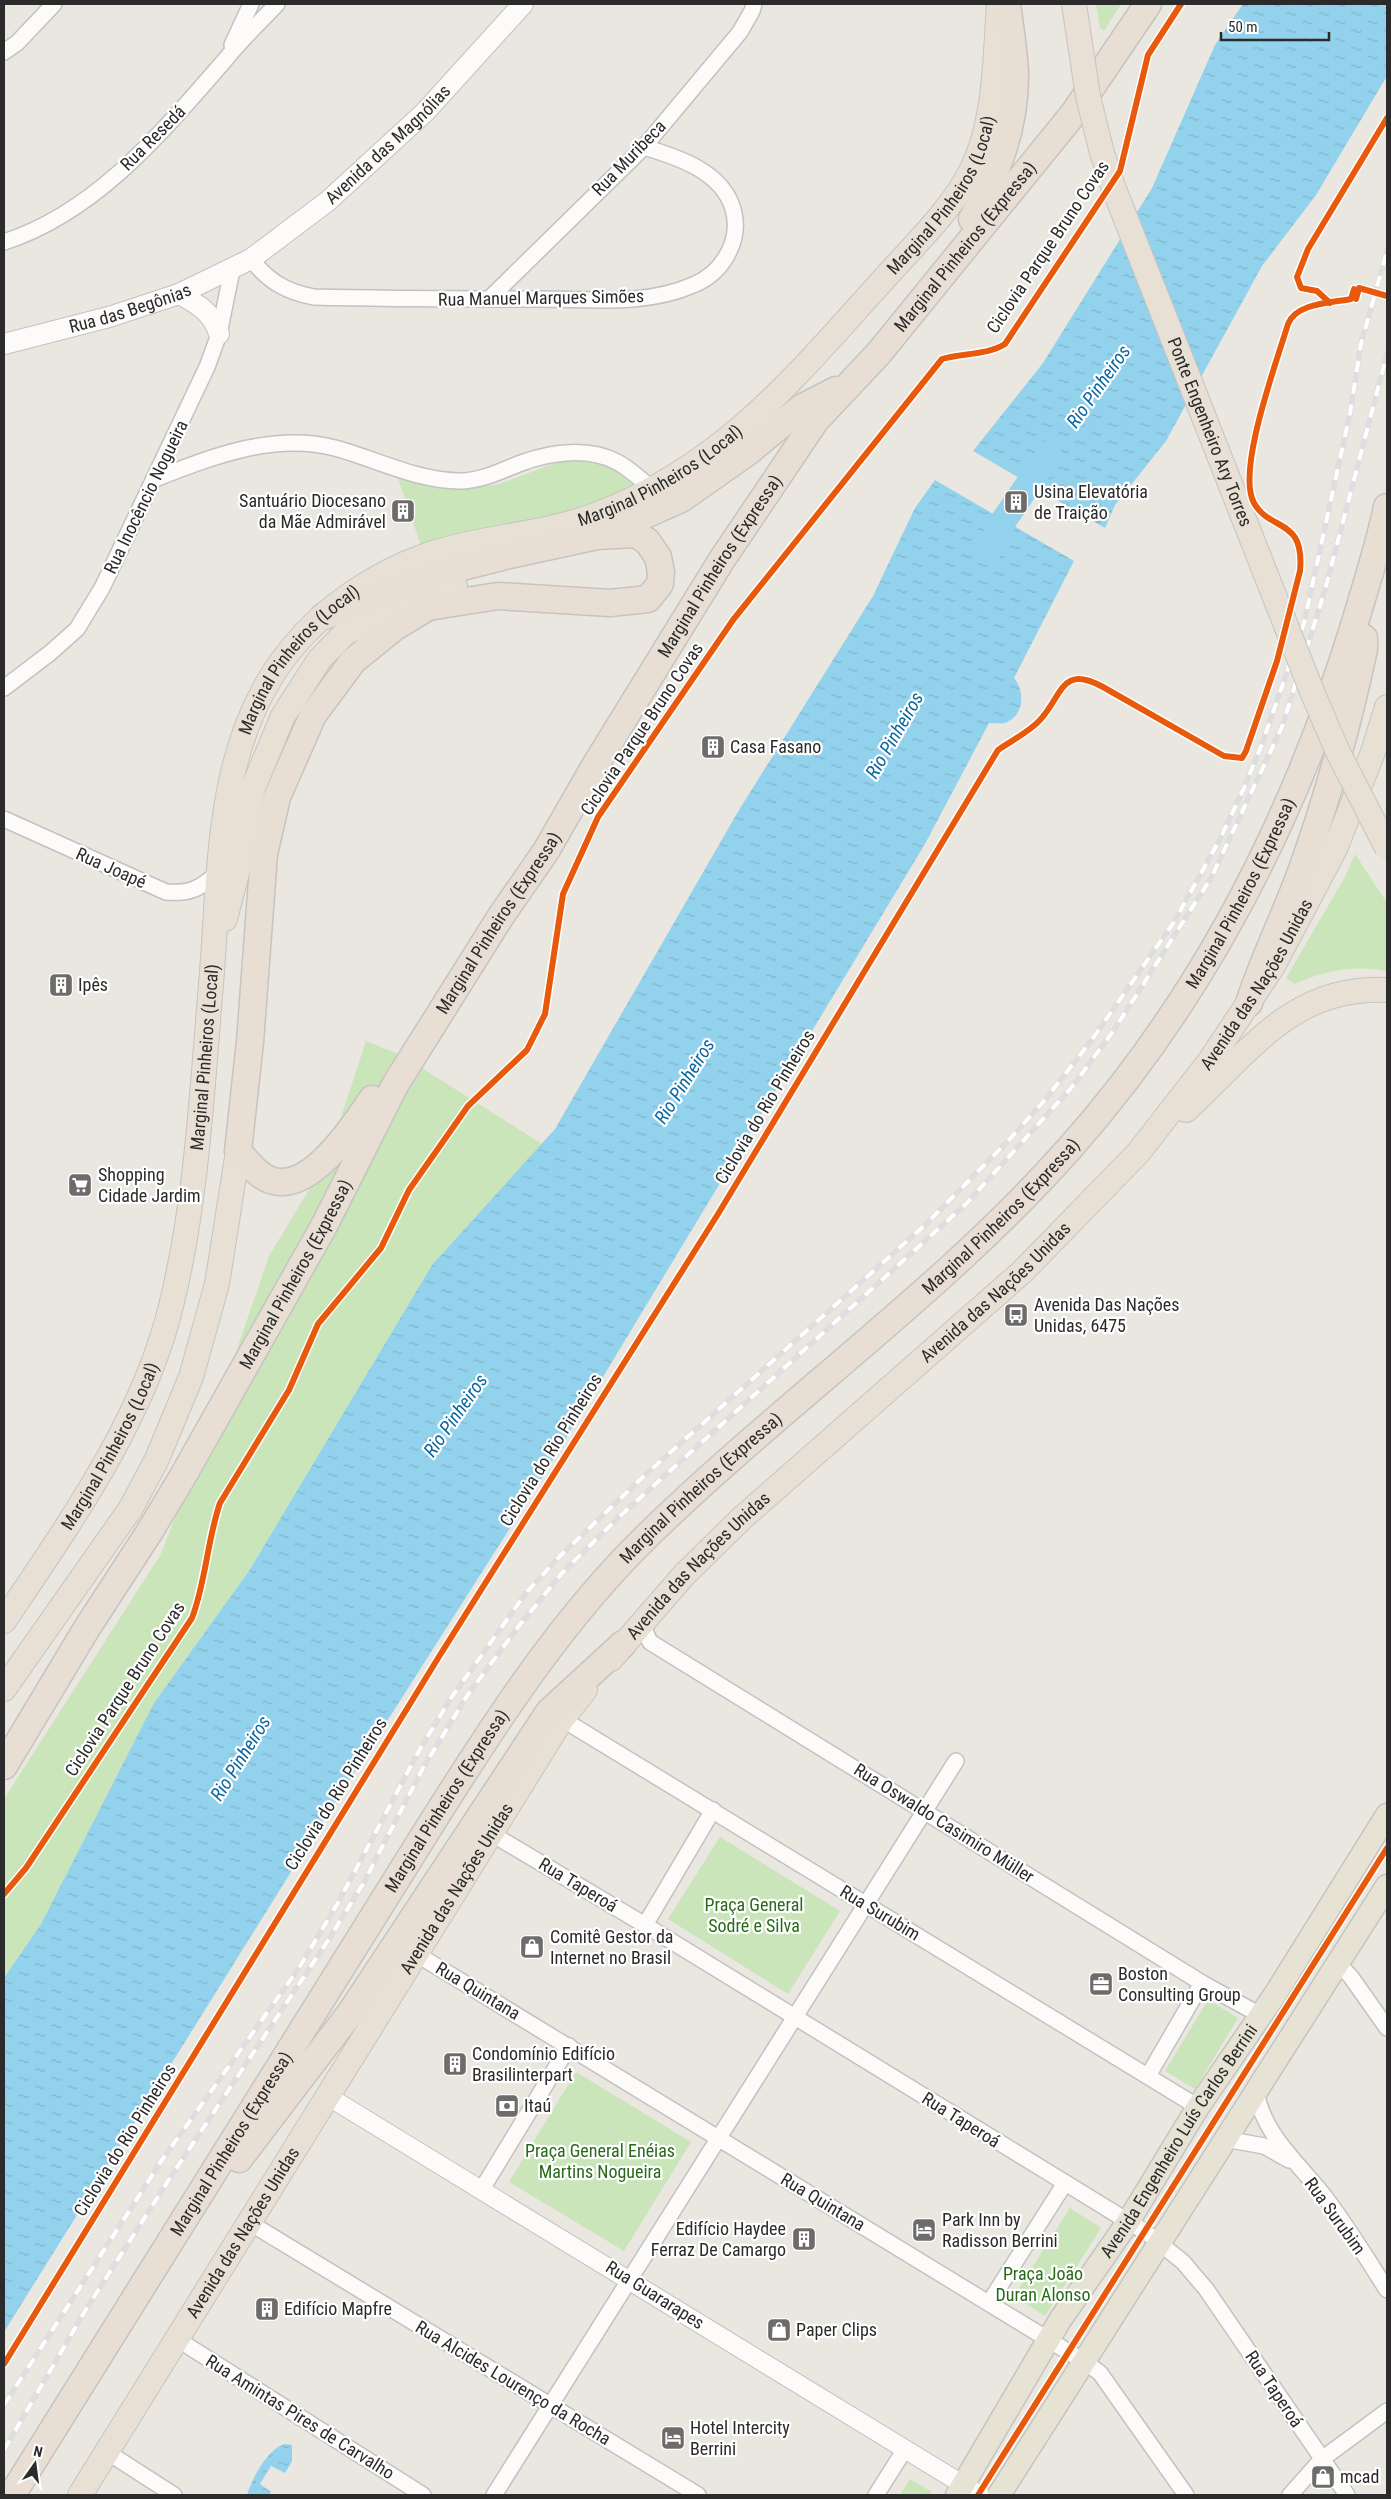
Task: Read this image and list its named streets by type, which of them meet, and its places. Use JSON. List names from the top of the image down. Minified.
{"streets":{"highway":["Marginal Pinheiros (Local)","Marginal Pinheiros (Expressa)","Ponte Engenheiro Ary Torres","Avenida das Nações Unidas"],"main road":["Avenida das Magnólias","Rua das Begônias","Avenida Engenheiro Luís Carlos Berrini"],"street":["Rua Resedá","Rua Muribeca","Rua Manuel Marques Simões","Rua Inocêncio Nogueira","Rua Joapé","Rua Oswaldo Casimiro Müller","Rua Taperoá","Rua Surubim","Rua Quintana","Rua Guararapes","Rua Alcides Lourenço da Rocha","Rua Amintas Pires de Carvalho"],"cycle path":["Ciclovia Parque Bruno Covas","Ciclovia do Rio Pinheiros"]},"crossings":[["Avenida das Magnólias","Rua Manuel Marques Simões"],["Avenida das Magnólias","Rua das Begônias"],["Rua Muribeca","Rua Manuel Marques Simões"],["Marginal Pinheiros (Local)","Rua Joapé"],["Rua Manuel Marques Simões","Rua das Begônias"],["Rua das Begônias","Rua Inocêncio Nogueira"],["Avenida das Nações Unidas","Rua Oswaldo Casimiro Müller"],["Avenida das Nações Unidas","Rua Taperoá"],["Avenida das Nações Unidas","Rua Surubim"],["Avenida das Nações Unidas","Rua Quintana"],["Avenida das Nações Unidas","Rua Guararapes"],["Avenida das Nações Unidas","Rua Alcides Lourenço da Rocha"],["Avenida das Nações Unidas","Rua Amintas Pires de Carvalho"],["Rua Oswaldo Casimiro Müller","Avenida Engenheiro Luís Carlos Berrini"],["Rua Taperoá","Avenida Engenheiro Luís Carlos Berrini"],["Rua Surubim","Avenida Engenheiro Luís Carlos Berrini"],["Rua Quintana","Avenida Engenheiro Luís Carlos Berrini"],["Avenida Engenheiro Luís Carlos Berrini","Rua Guararapes"]],"water":["Rio Pinheiros"],"parks":["Praça General Sodré e Silva","Praça General Enéias Martins Nogueira","Praça João Duran Alonso"],"places":{"building":["Usina Elevatória de Traição","Santuário Diocesano da Mãe Admirável","Casa Fasano","Ipês","Condomínio Edifício Brasilinterpart","Edifício Haydee Ferraz De Camargo","Edifício Mapfre"],"supermarket":["Shopping Cidade Jardim"],"bus stop":["Avenida Das Nações Unidas, 6475"],"shop":["Comitê Gestor da Internet no Brasil","Paper Clips","mcad"],"office":["Boston Consulting Group"],"bank":["Itaú"],"hotel":["Park Inn by Radisson Berrini","Hotel Intercity Berrini"]},"scale_bar":"50 m","north":"top"}
